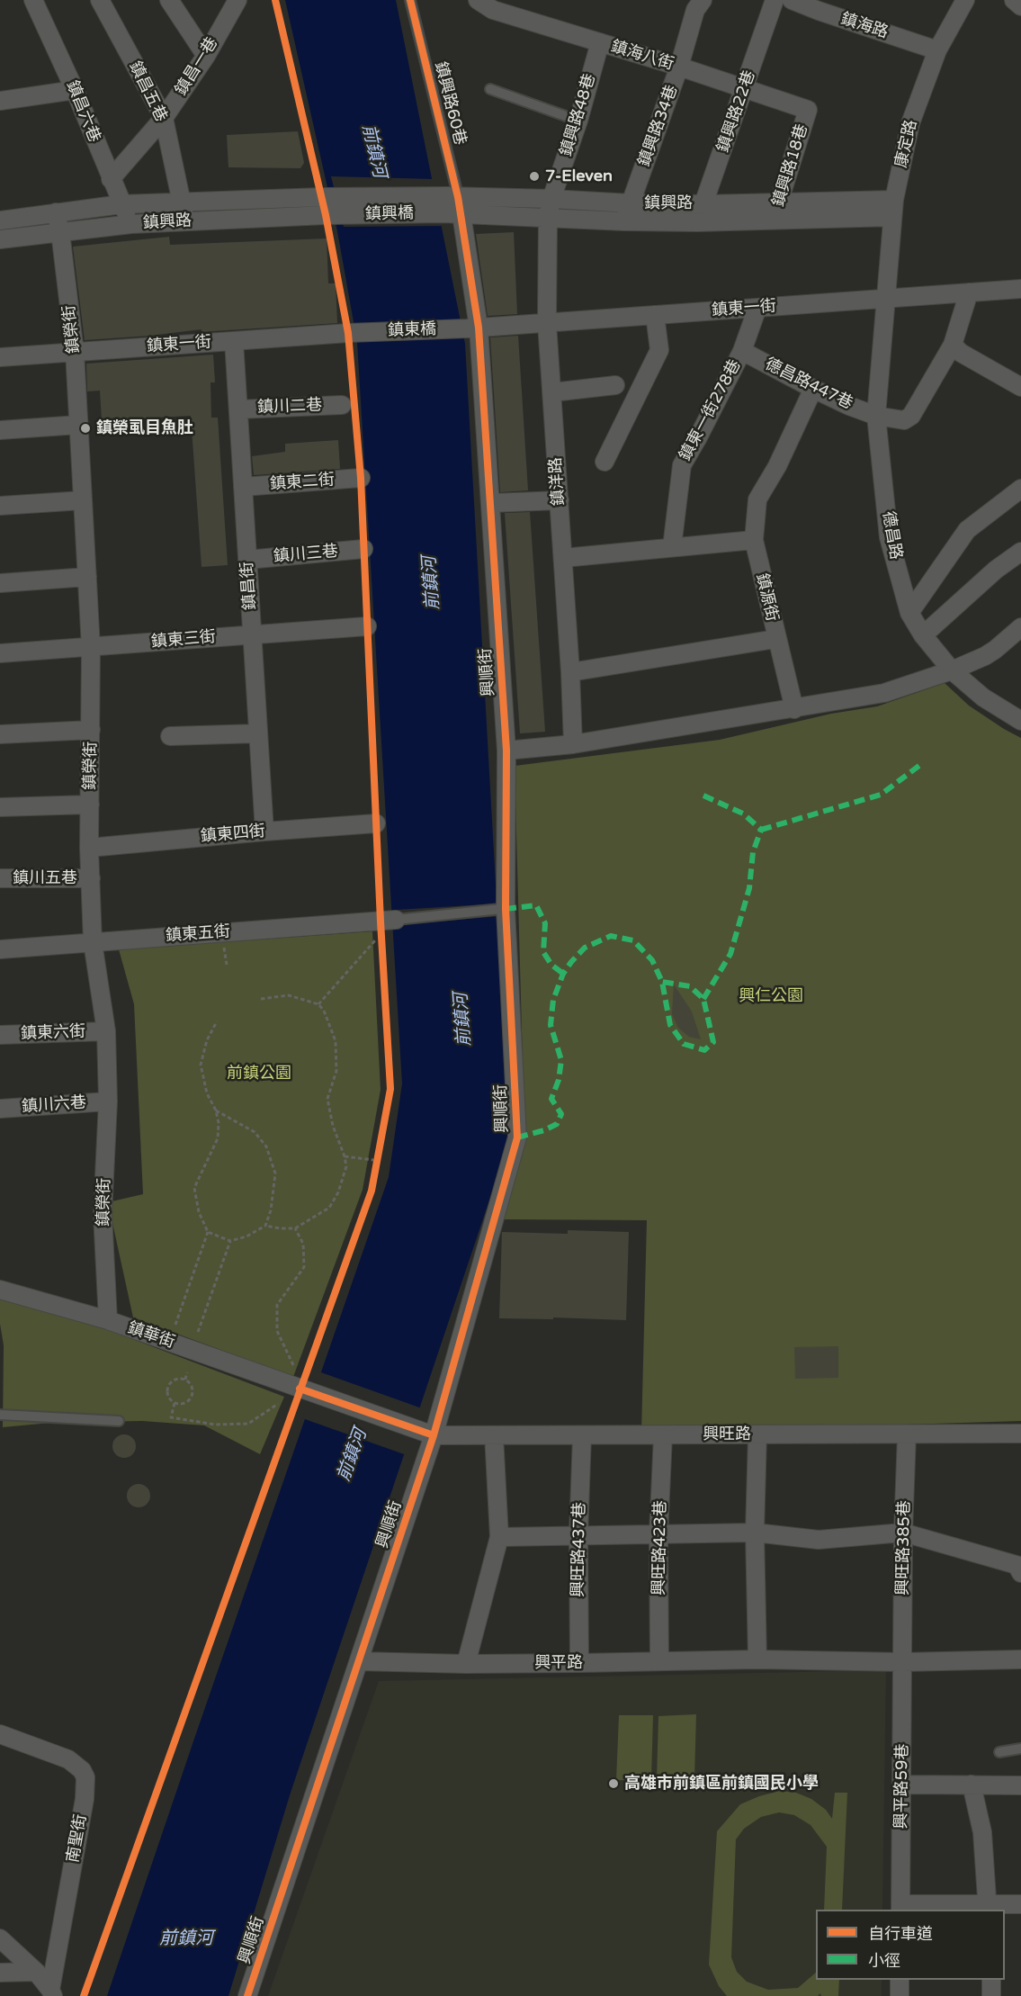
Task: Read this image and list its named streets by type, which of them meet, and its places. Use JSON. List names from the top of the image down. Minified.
{"streets":{"street":["鎮海路","鎮海八街","鎮昌一巷","鎮昌五巷","鎮昌六巷","鎮興路22巷","鎮興路48巷","鎮興路34巷","康定路","鎮興路18巷","鎮興路","鎮興橋","鎮東一街","鎮榮街","鎮東橋","德昌路447巷","鎮川二巷","鎮東一街278巷","鎮洋路","鎮東二街","德昌路","鎮川三巷","鎮昌街","鎮源街","鎮東三街","興順街","鎮東四街","鎮川五巷","鎮東五街","鎮東六街","鎮川六巷","鎮華街","興旺路","興旺路423巷","興旺路385巷","興旺路437巷","興平路","興平路59巷","南聖街"],"lane":["鎮興路60巷"]},"crossings":[["鎮海路","康定路"],["鎮海八街","鎮興路22巷"],["鎮海八街","鎮興路48巷"],["鎮海八街","鎮興路34巷"],["鎮海八街","鎮興路18巷"],["鎮昌一巷","鎮昌五巷"],["鎮昌一巷","鎮昌六巷"],["鎮昌五巷","鎮興路"],["鎮興路60巷","鎮興路"],["鎮興路60巷","鎮興橋"],["鎮興路60巷","興順街"],["鎮昌六巷","鎮興路"],["鎮興路22巷","鎮興路"],["鎮興路48巷","鎮興路"],["鎮興路48巷","鎮洋路"],["鎮興路34巷","鎮興路"],["康定路","鎮興路"],["康定路","鎮東一街"],["康定路","德昌路"],["鎮興路18巷","鎮興路"],["鎮興路","鎮興橋"],["鎮興路","鎮榮街"],["鎮興路","鎮洋路"],["鎮興路","興順街"],["鎮興橋","興順街"],["鎮東一街","鎮榮街"],["鎮東一街","鎮東橋"],["鎮東一街","德昌路447巷"],["鎮東一街","鎮東一街278巷"],["鎮東一街","鎮洋路"],["鎮東一街","德昌路"],["鎮東一街","鎮昌街"],["鎮東一街","興順街"],["鎮榮街","鎮東三街"],["鎮榮街","鎮東四街"],["鎮榮街","鎮川五巷"],["鎮榮街","鎮東五街"],["鎮榮街","鎮東六街"],["鎮榮街","鎮川六巷"],["鎮榮街","鎮華街"],["鎮東橋","興順街"],["德昌路447巷","鎮東一街278巷"],["德昌路447巷","德昌路"],["德昌路447巷","鎮源街"],["鎮川二巷","鎮昌街"],["鎮洋路","鎮源街"],["鎮東二街","鎮昌街"],["鎮川三巷","鎮昌街"],["鎮昌街","鎮東三街"],["鎮昌街","鎮東四街"],["興順街","鎮華街"],["興順街","興旺路"],["興順街","興平路"],["鎮華街","興旺路"],["興旺路","興旺路423巷"],["興旺路","興旺路385巷"],["興旺路","興旺路437巷"],["興旺路423巷","興平路"],["興旺路385巷","興平路"],["興旺路385巷","興平路59巷"],["興旺路437巷","興平路"],["興平路","興平路59巷"]],"water":["前鎮河"],"parks":["興仁公園","前鎮公園"],"places":["7-Eleven","鎮榮虱目魚肚","高雄市前鎮區前鎮國民小學"],"legend":["自行車道","小徑"]}
